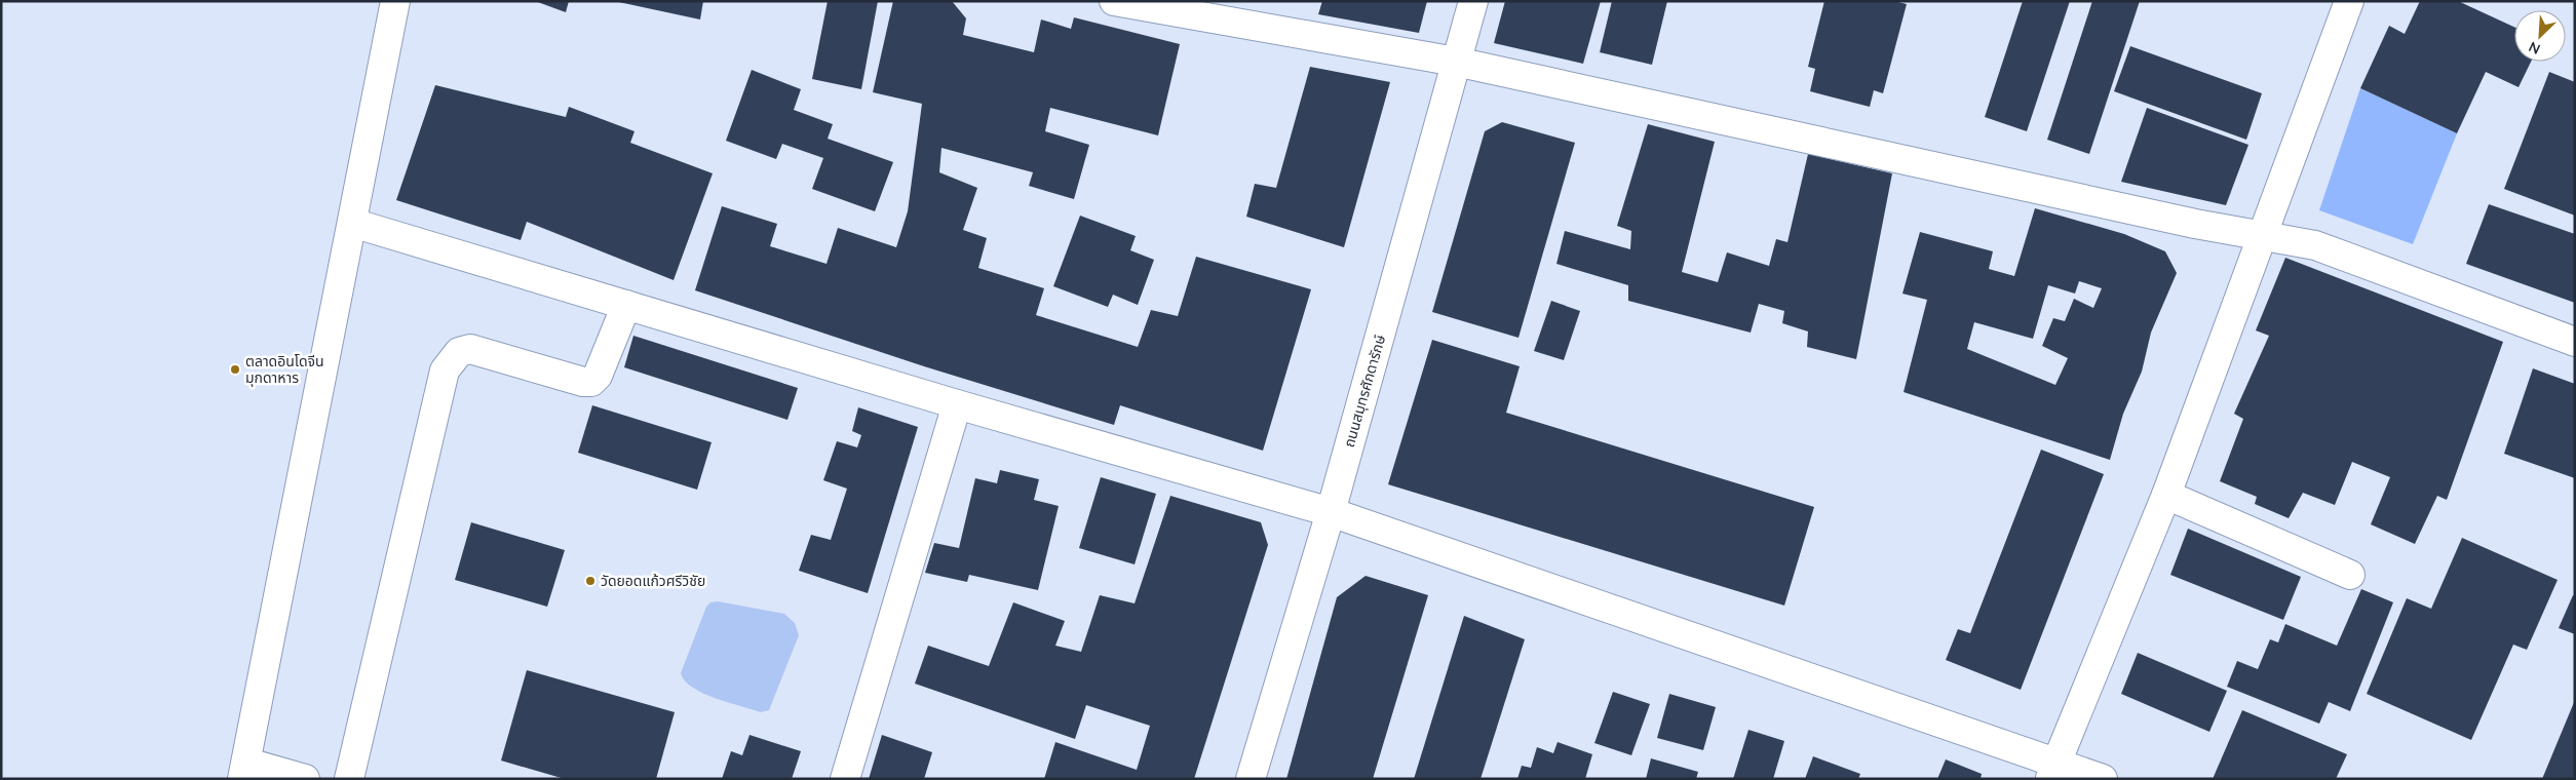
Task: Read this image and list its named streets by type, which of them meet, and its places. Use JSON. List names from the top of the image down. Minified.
{"streets":{"street":["ถนนสมุทรศักดารักษ์"]},"places":["ตลาดอินโดจีน มุกดาหาร","วัดยอดแก้วศรีวิชัย"],"north":"bottom left"}
